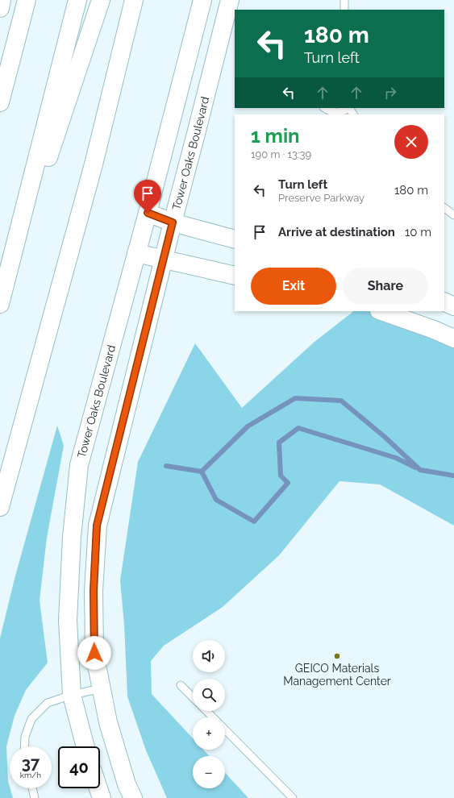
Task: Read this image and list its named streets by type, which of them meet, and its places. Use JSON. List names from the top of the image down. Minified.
{"streets":{"main road":["Tower Oaks Boulevard"]},"places":["GEICO Materials Management Center"],"page":{"turn":["180 m","Turn left"],"heading":["1 min","190 m · 13:39"],"list":[{"name":"Turn left","note":"Preserve Parkway","value":"180 m"},{"name":"Arrive at destination","value":"10 m"}],"buttons":["Exit","Share"],"map_buttons":["+","−"],"speed":"37 km/h","limit":"40"}}
